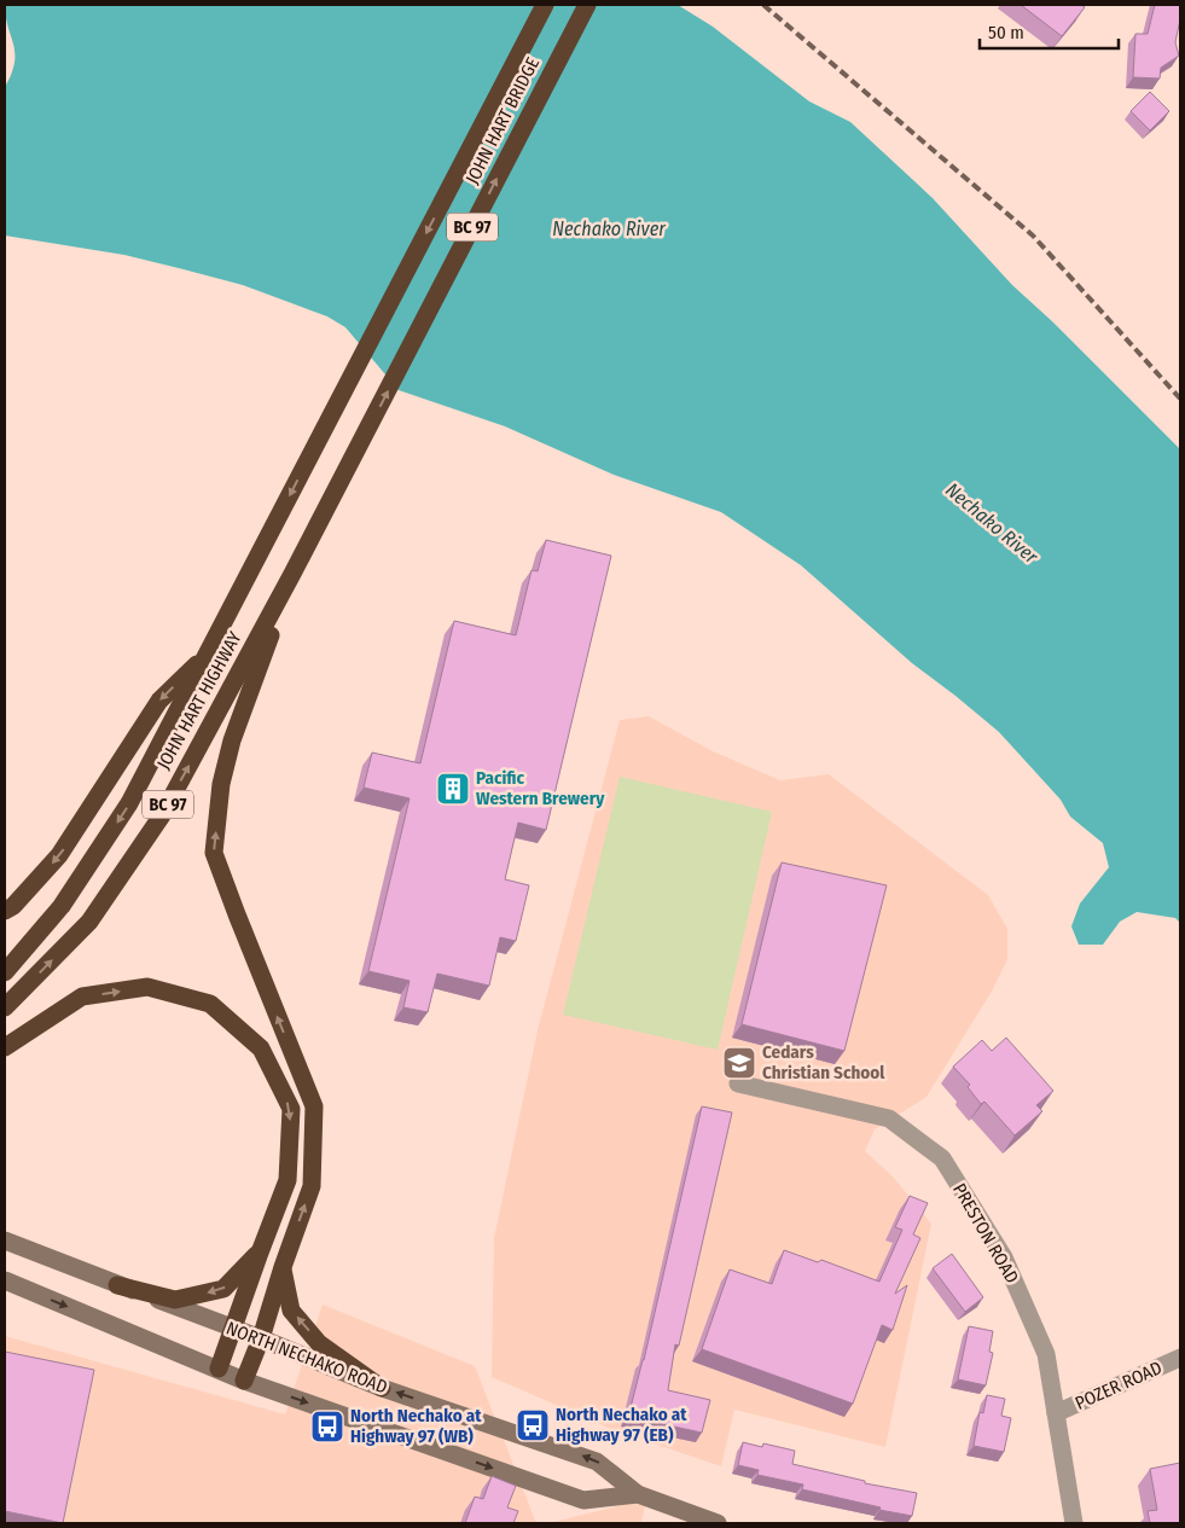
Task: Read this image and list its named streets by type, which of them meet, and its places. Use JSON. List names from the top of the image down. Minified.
{"streets":{"highway":["JOHN HART BRIDGE","BC 97","JOHN HART HIGHWAY"],"main road":["NORTH NECHAKO ROAD"],"street":["PRESTON ROAD","POZER ROAD"]},"crossings":[["JOHN HART BRIDGE","JOHN HART HIGHWAY"],["PRESTON ROAD","POZER ROAD"]],"water":["Nechako River"],"places":{"building":["Pacific Western Brewery"],"school or university":["Cedars Christian School"],"bus stop":["North Nechako at Highway 97 (EB)","North Nechako at Highway 97 (WB)"]},"scale_bar":"50 m"}
